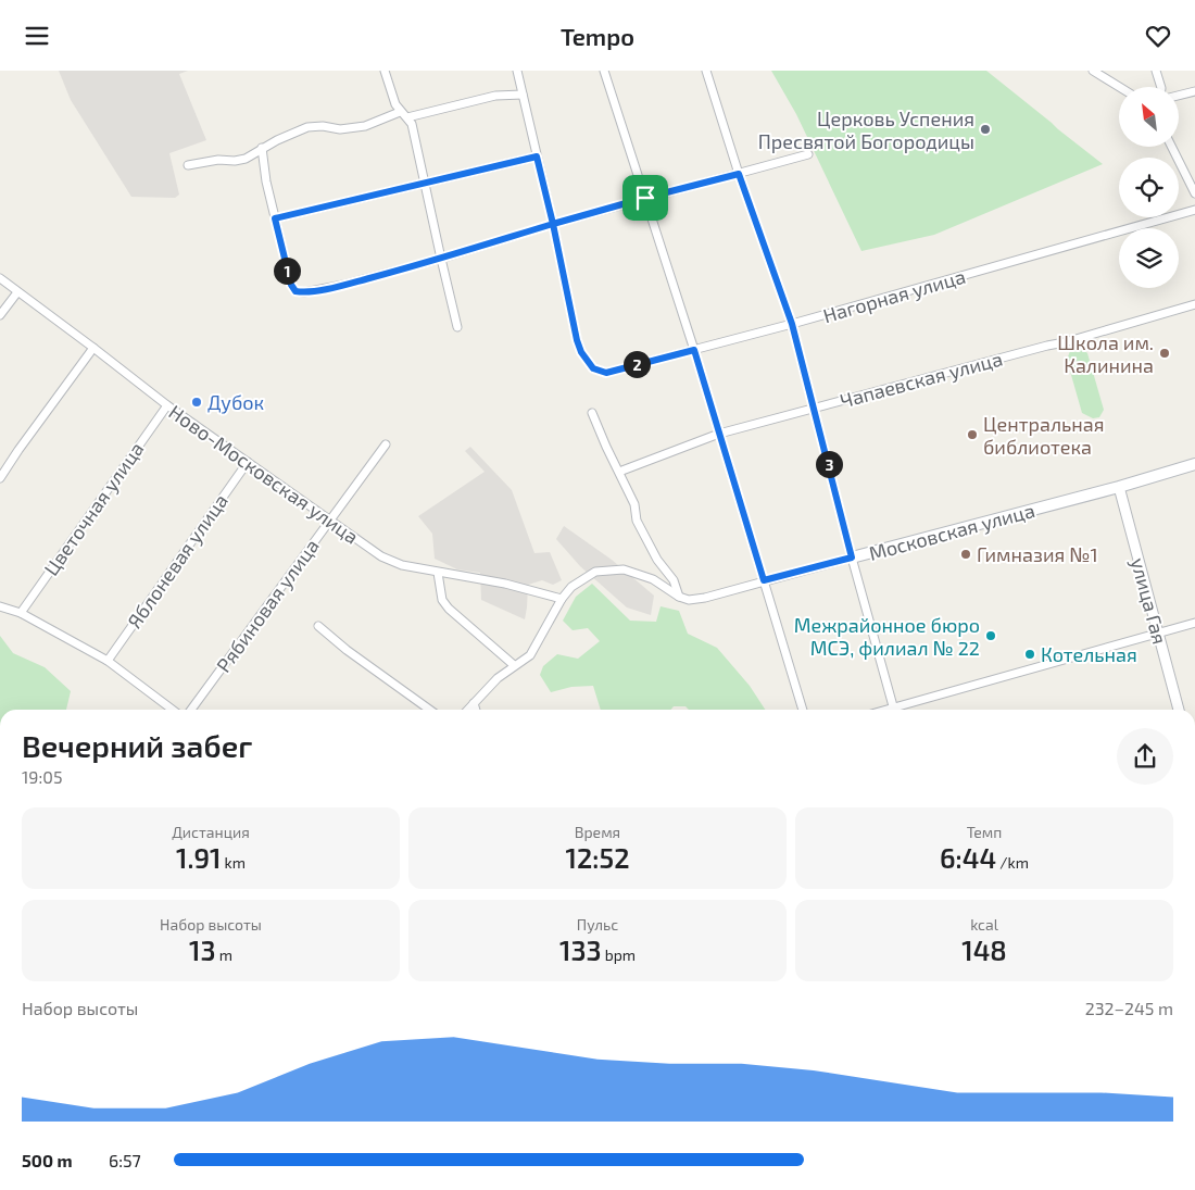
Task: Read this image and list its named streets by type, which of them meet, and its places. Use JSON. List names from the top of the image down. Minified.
{"streets":{"main road":["Московская улица"],"street":["Нагорная улица","Чапаевская улица","Ново-Московская улица","Цветочная улица","Яблоневая улица","улица Гая","Рябиновая улица"]},"crossings":[["Ново-Московская улица","Цветочная улица"],["Ново-Московская улица","Яблоневая улица"],["Ново-Московская улица","Рябиновая улица"],["Московская улица","улица Гая"]],"places":["Церковь Успения Пресвятой Богородицы","Школа им. Калинина","Дубок","Центральная библиотека","Гимназия №1","Межрайонное бюро МСЭ, филиал № 22","Котельная"],"north":"top left","page":{"header":"Tempo","pins":["1","2","3"],"heading":["Вечерний забег","19:05"],"stats":[["Дистанция","1.91 km"],["Время","12:52"],["Темп","6:44 /km"],["Набор высоты","13 m"],["Пульс","133 bpm"],["kcal","148"]],"chart":["Набор высоты","232–245 m"],"list":[{"name":"500 m","note":"6:57"}]}}
